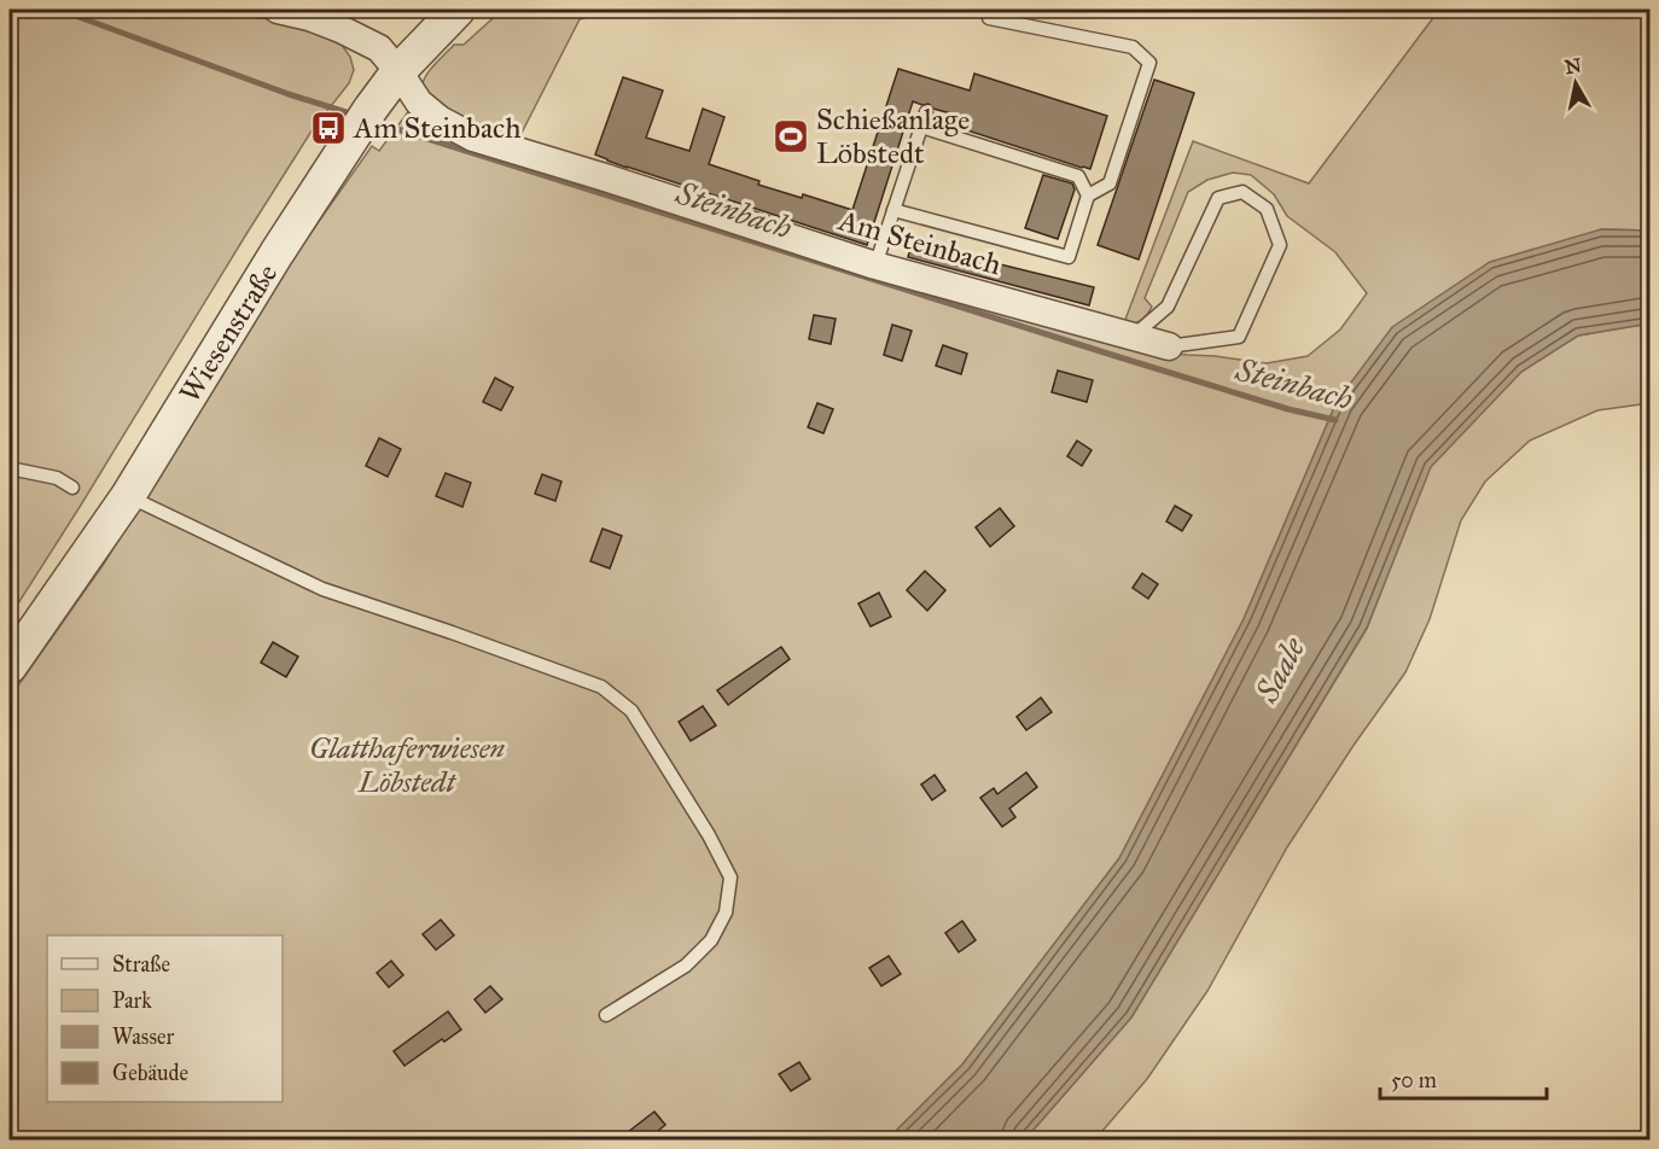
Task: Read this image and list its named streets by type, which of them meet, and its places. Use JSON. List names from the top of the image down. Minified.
{"streets":{"street":["Am Steinbach","Wiesenstraße"]},"crossings":[["Am Steinbach","Wiesenstraße"]],"water":["Steinbach","Saale"],"parks":["Glatthaferwiesen Löbstedt"],"places":{"bus stop":["Am Steinbach"],"sports":["Schießanlage Löbstedt"]},"legend":["Straße","Park","Wasser","Gebäude"],"scale_bar":"50 m","north":"top"}
